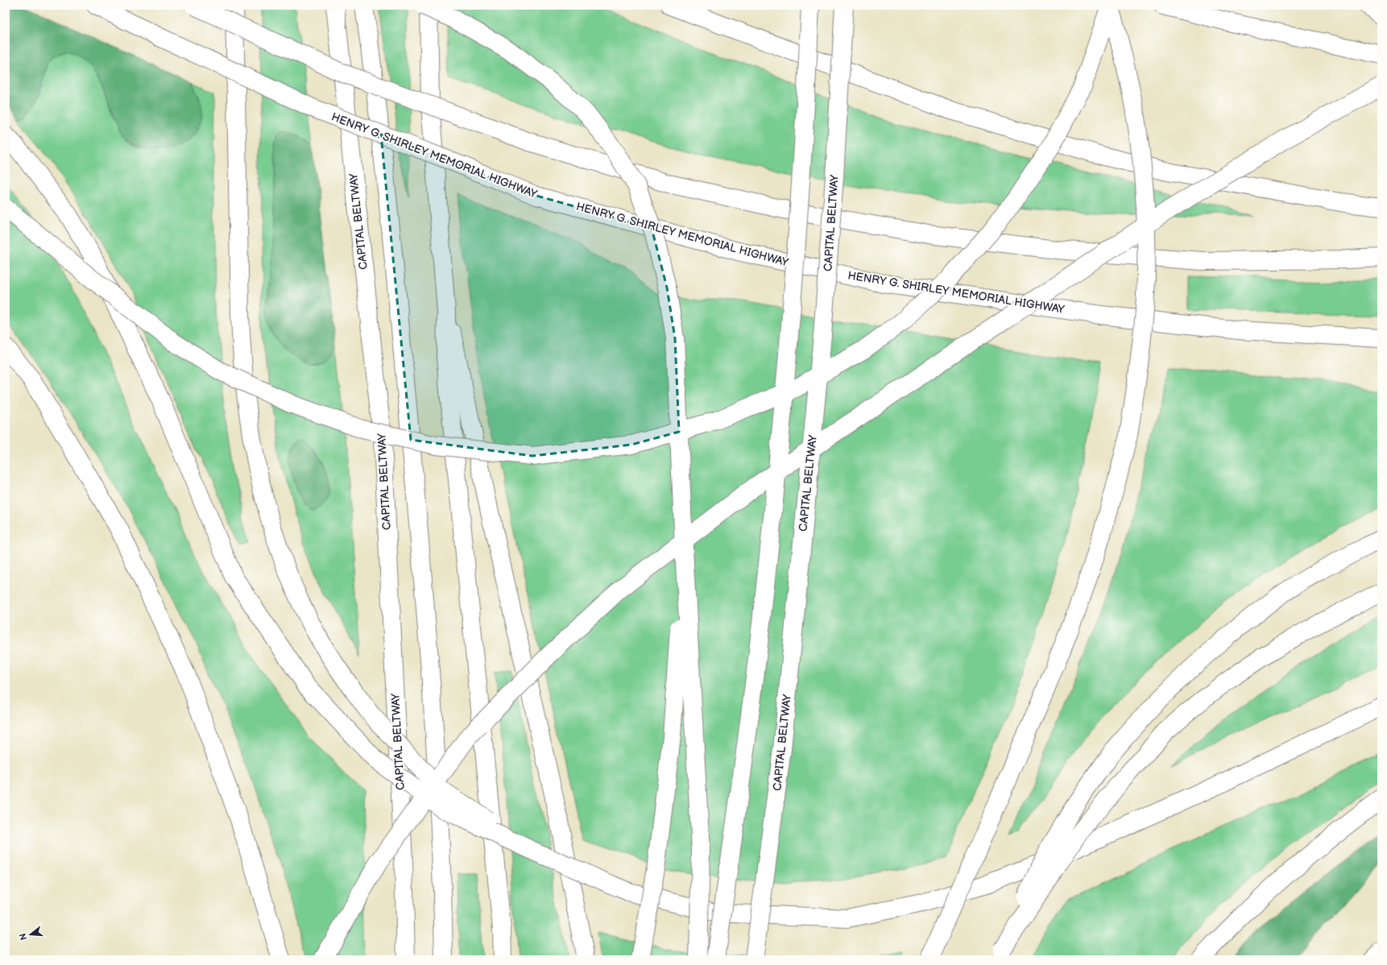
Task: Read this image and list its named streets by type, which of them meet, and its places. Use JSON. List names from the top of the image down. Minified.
{"streets":{"main road":["HENRY G. SHIRLEY MEMORIAL HIGHWAY","CAPITAL BELTWAY"]},"north":"left"}
